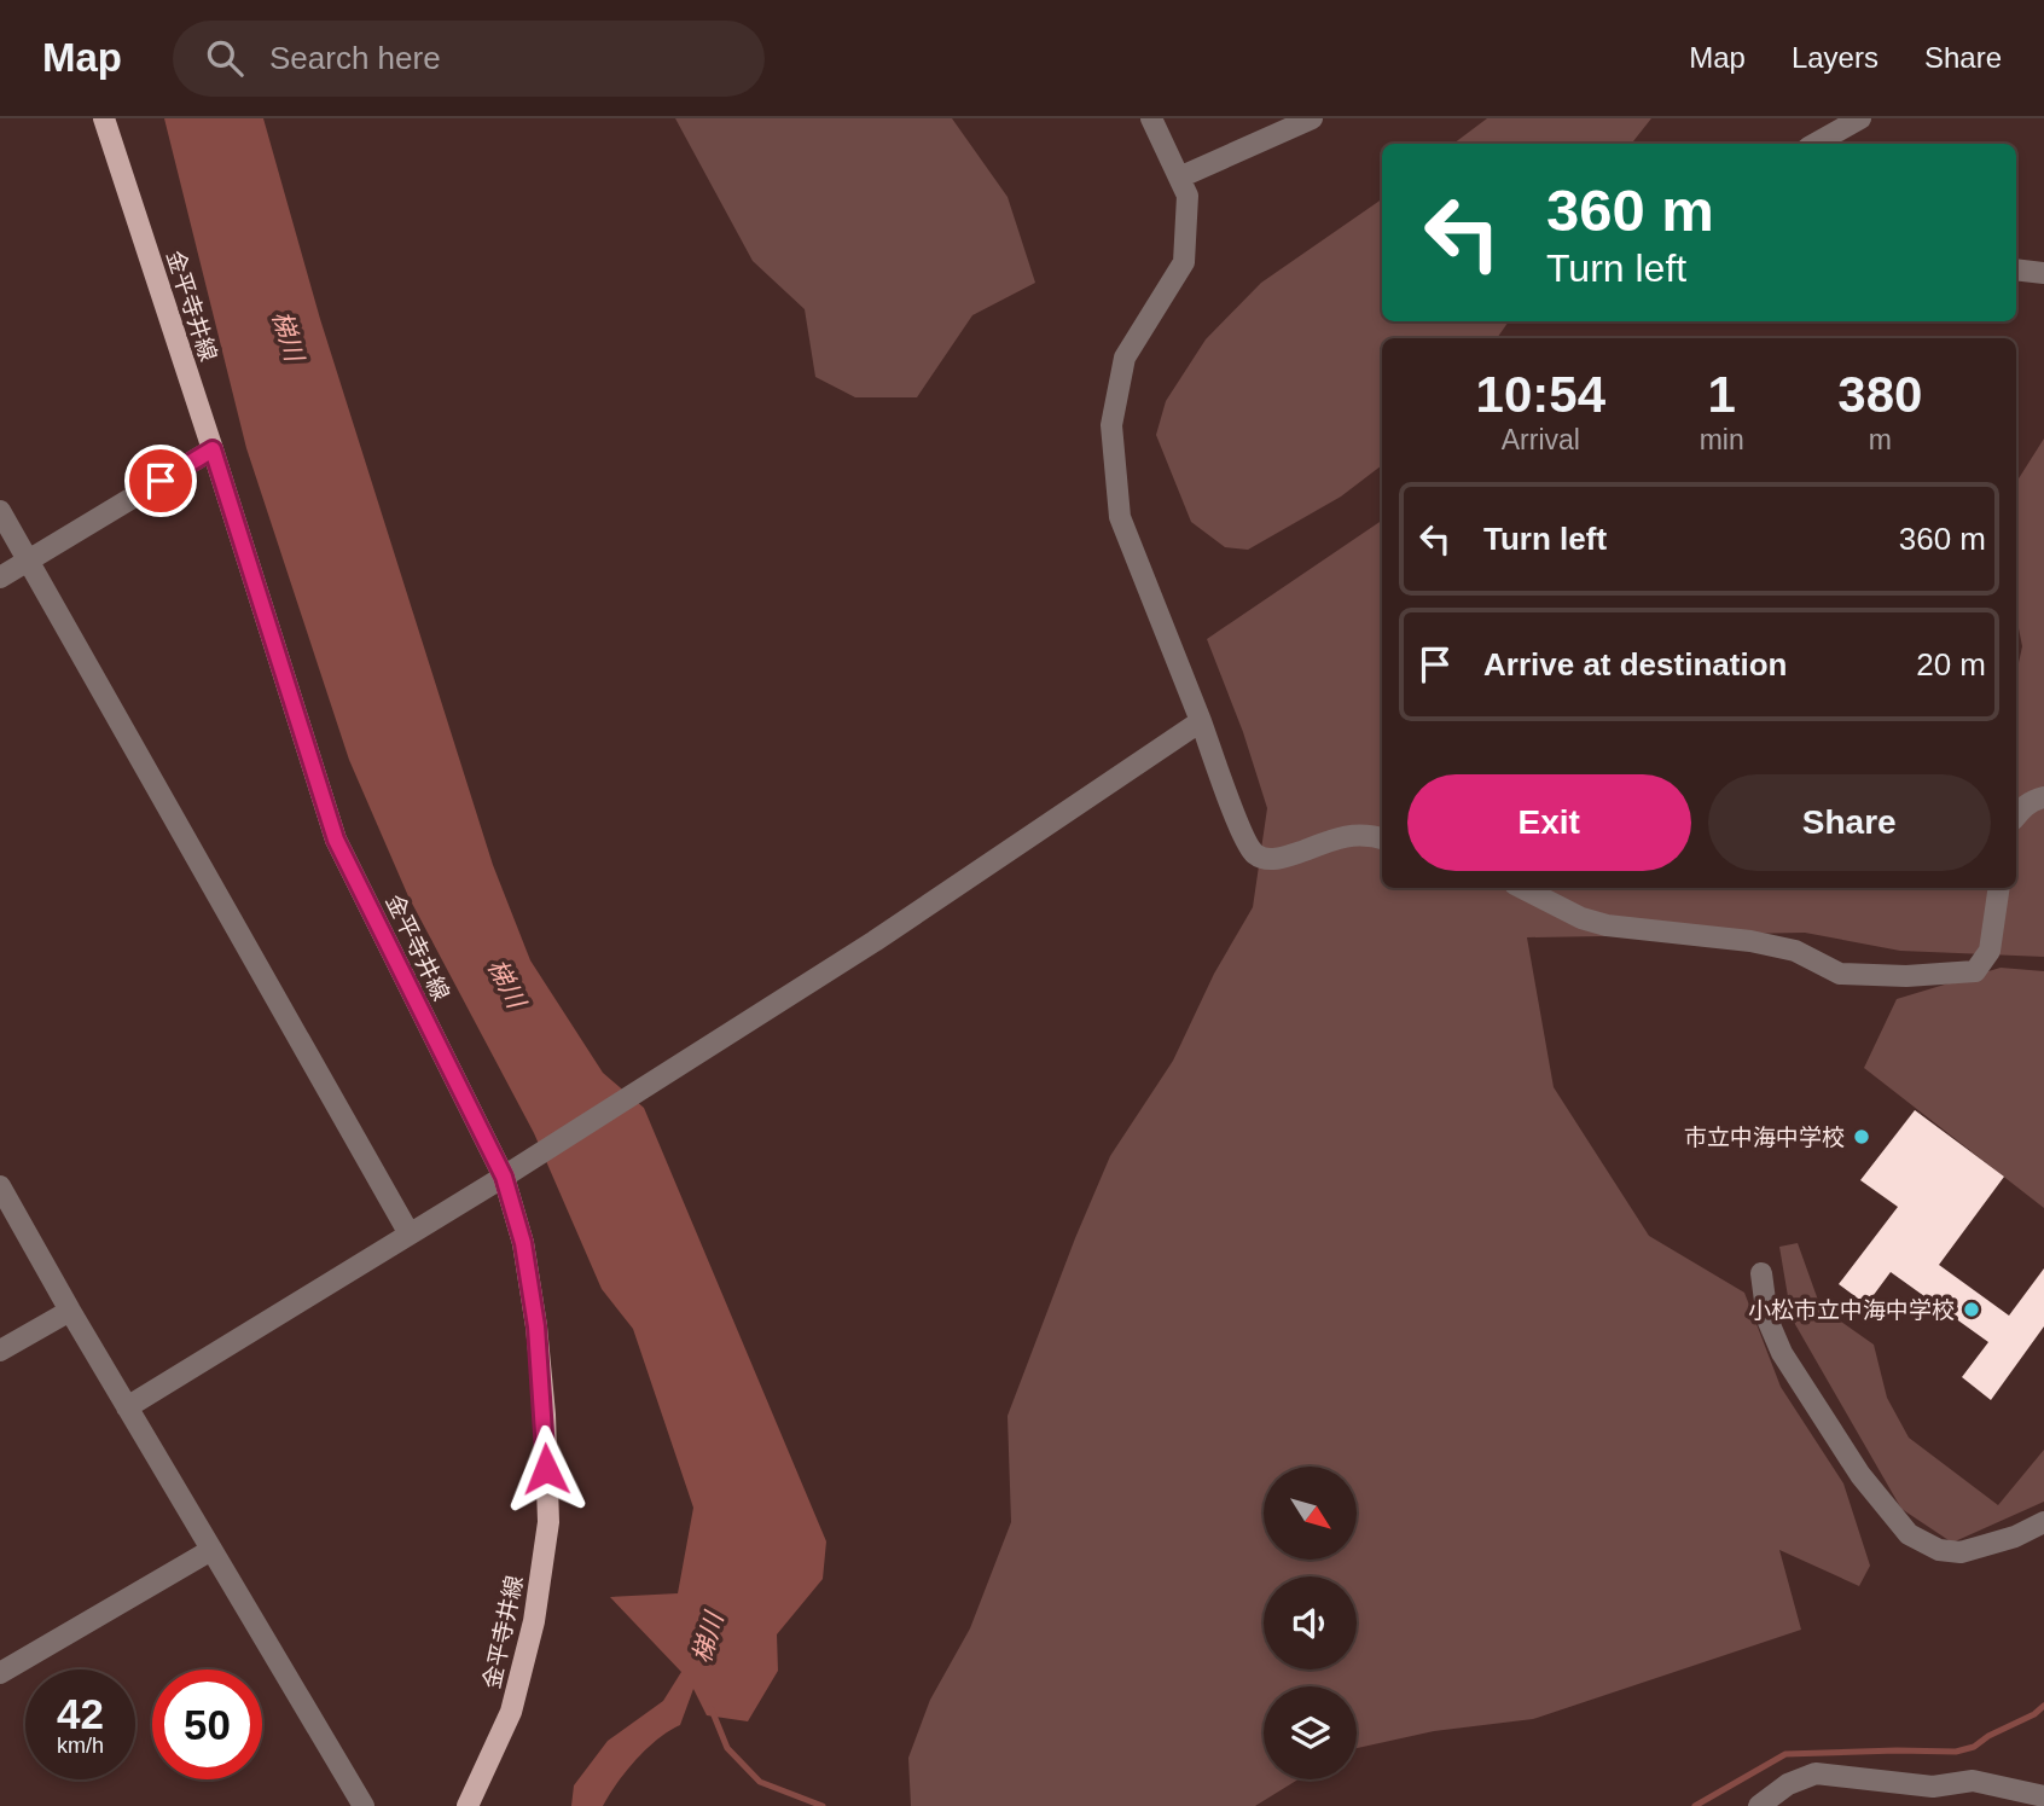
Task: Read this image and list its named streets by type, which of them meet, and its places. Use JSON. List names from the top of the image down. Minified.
{"streets":{"main road":["金平寺井線"]},"water":["梯川"],"places":["市立中海中学校","小松市立中海中学校"],"north":"bottom right","page":{"header":"Map","search":"Search here","nav":["Map","Layers","Share"],"turn":["360 m","Turn left"],"eta":["10:54","Arrival","1","min","380","m"],"list":[{"name":"Turn left","value":"360 m"},{"name":"Arrive at destination","value":"20 m"}],"buttons":["Exit","Share"],"speed":"42 km/h","limit":"50"}}
